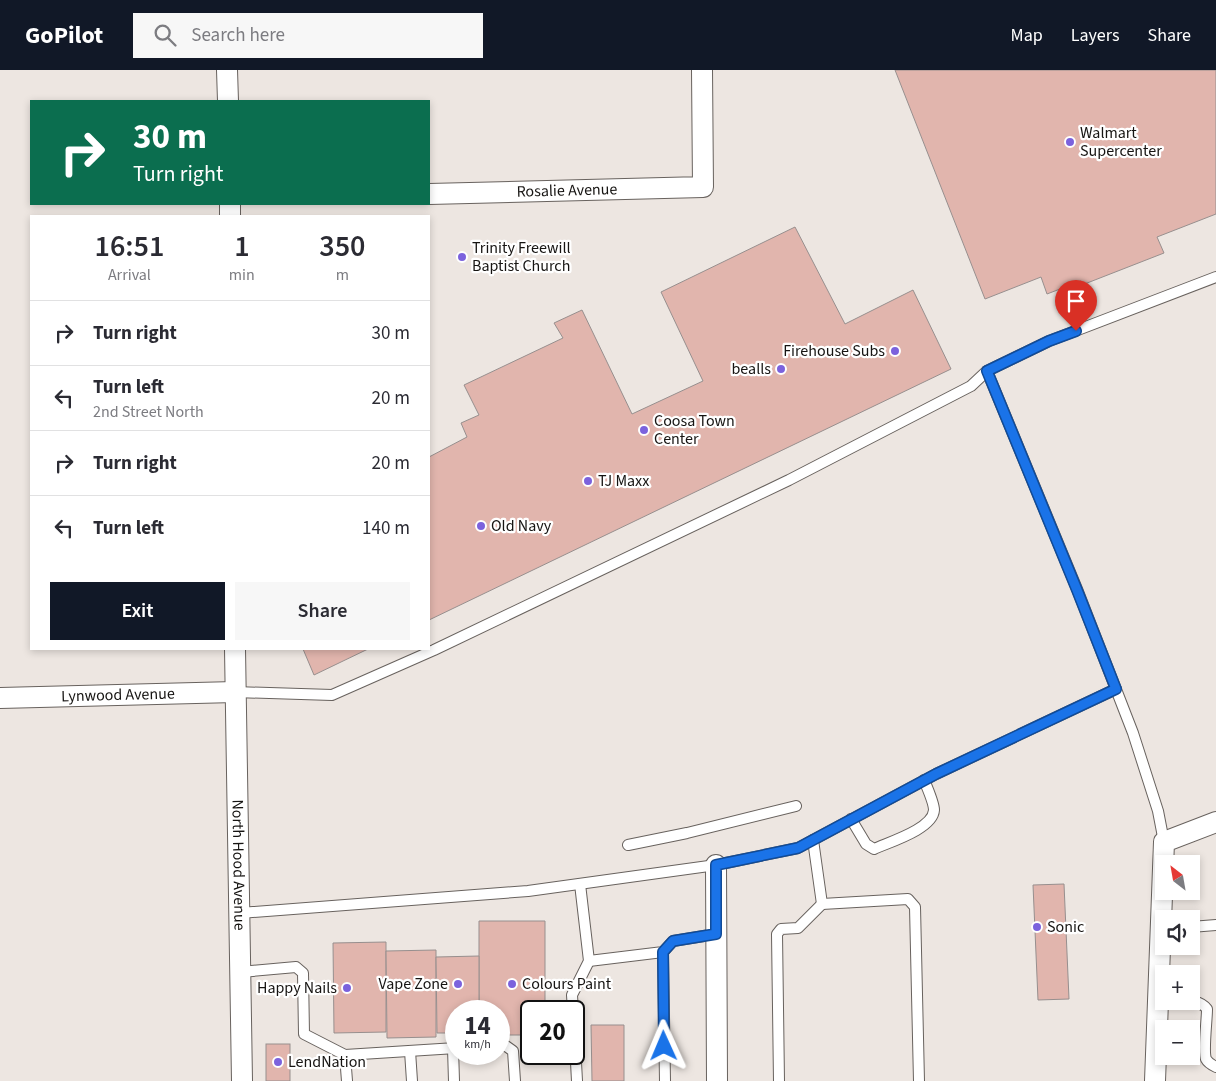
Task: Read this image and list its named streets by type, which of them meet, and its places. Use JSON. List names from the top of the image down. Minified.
{"streets":{"street":["Rosalie Avenue","Lynwood Avenue","North Hood Avenue"]},"crossings":[["Lynwood Avenue","North Hood Avenue"]],"places":["Walmart Supercenter","Trinity Freewill Baptist Church","Firehouse Subs","bealls","Coosa Town Center","TJ Maxx","Old Navy","Sonic","Vape Zone","Colours Paint","Happy Nails","LendNation"],"north":"top left","page":{"header":"GoPilot","search":"Search here","nav":["Map","Layers","Share"],"turn":["30 m","Turn right"],"eta":["16:51","Arrival","1","min","350","m"],"list":[{"name":"Turn right","value":"30 m"},{"name":"Turn left","note":"2nd Street North","value":"20 m"},{"name":"Turn right","value":"20 m"},{"name":"Turn left","value":"140 m"}],"buttons":["Exit","Share"],"map_buttons":["+","−"],"speed":"14 km/h","limit":"20"}}
